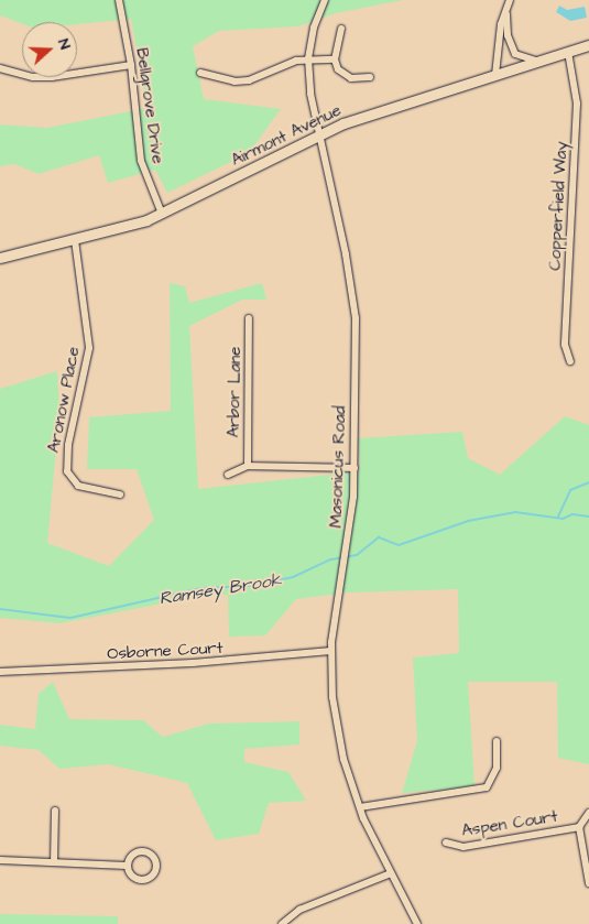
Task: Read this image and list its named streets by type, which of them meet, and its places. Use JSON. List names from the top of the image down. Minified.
{"streets":{"street":["Bellgrove Drive","Airmont Avenue","Copperfield Way","Arbor Lane","Aronow Place","Masonicus Road","Osborne Court","Aspen Court"]},"crossings":[["Bellgrove Drive","Airmont Avenue"],["Airmont Avenue","Copperfield Way"],["Airmont Avenue","Aronow Place"],["Airmont Avenue","Masonicus Road"],["Masonicus Road","Osborne Court"]],"water":["Ramsey Brook"],"north":"right"}
